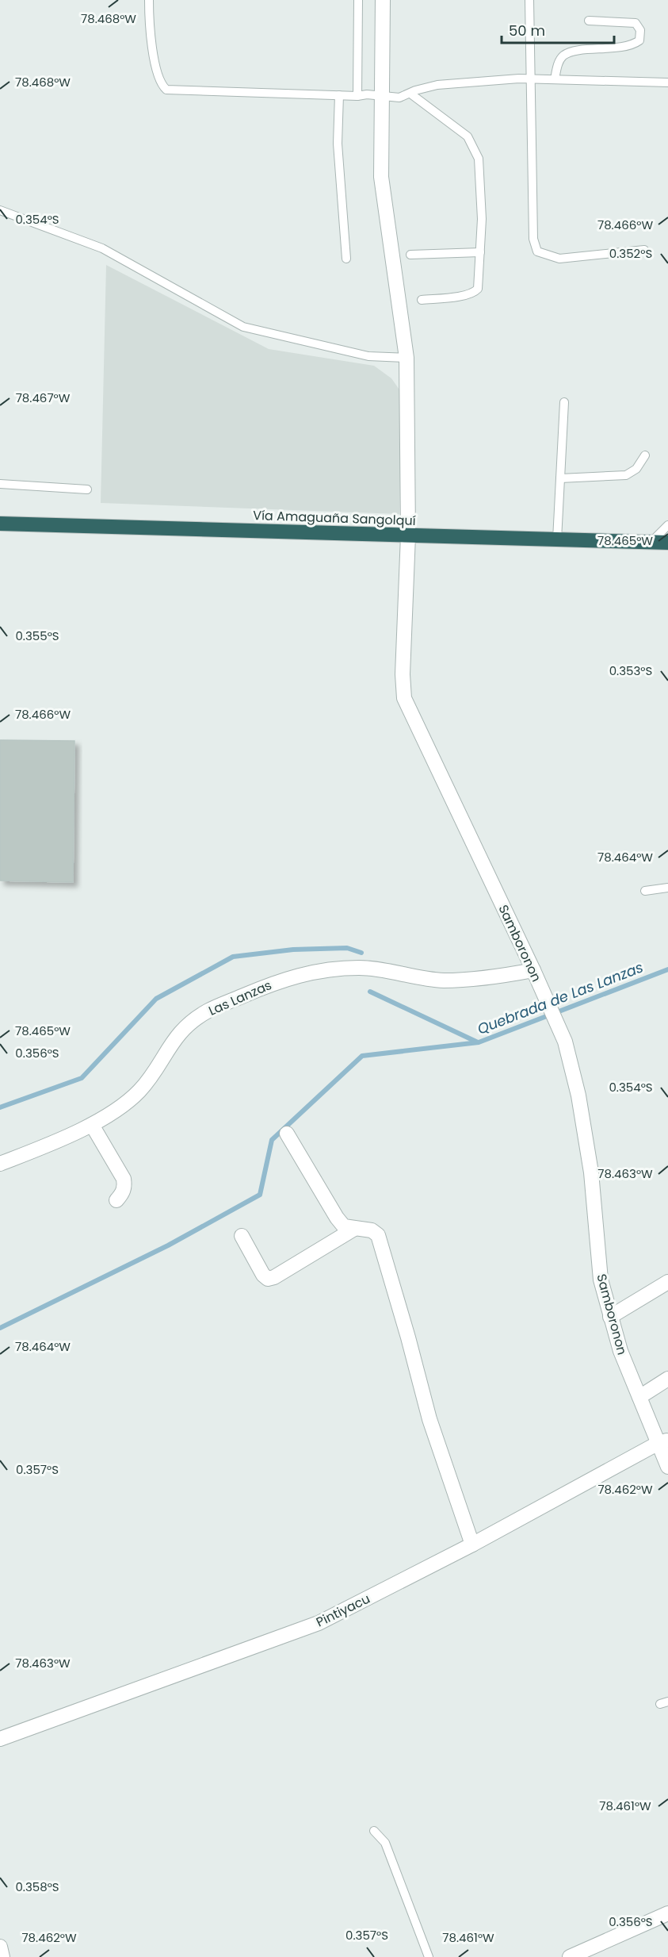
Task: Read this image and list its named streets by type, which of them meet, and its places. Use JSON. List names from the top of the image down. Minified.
{"streets":{"highway":["Vía Amaguaña Sangolquí"],"street":["Samboronon","Las Lanzas","Pintiyacu"]},"crossings":[["Vía Amaguaña Sangolquí","Samboronon"],["Samboronon","Las Lanzas"],["Samboronon","Pintiyacu"]],"water":["Quebrada de Las Lanzas"],"scale_bar":"50 m","coordinates":["78.468°W","0.354°S","78.466°W","0.352°S","78.467°W","78.465°W","0.355°S","0.353°S","78.464°W","0.356°S","78.463°W","0.357°S","78.462°W","78.461°W","0.358°S"]}
